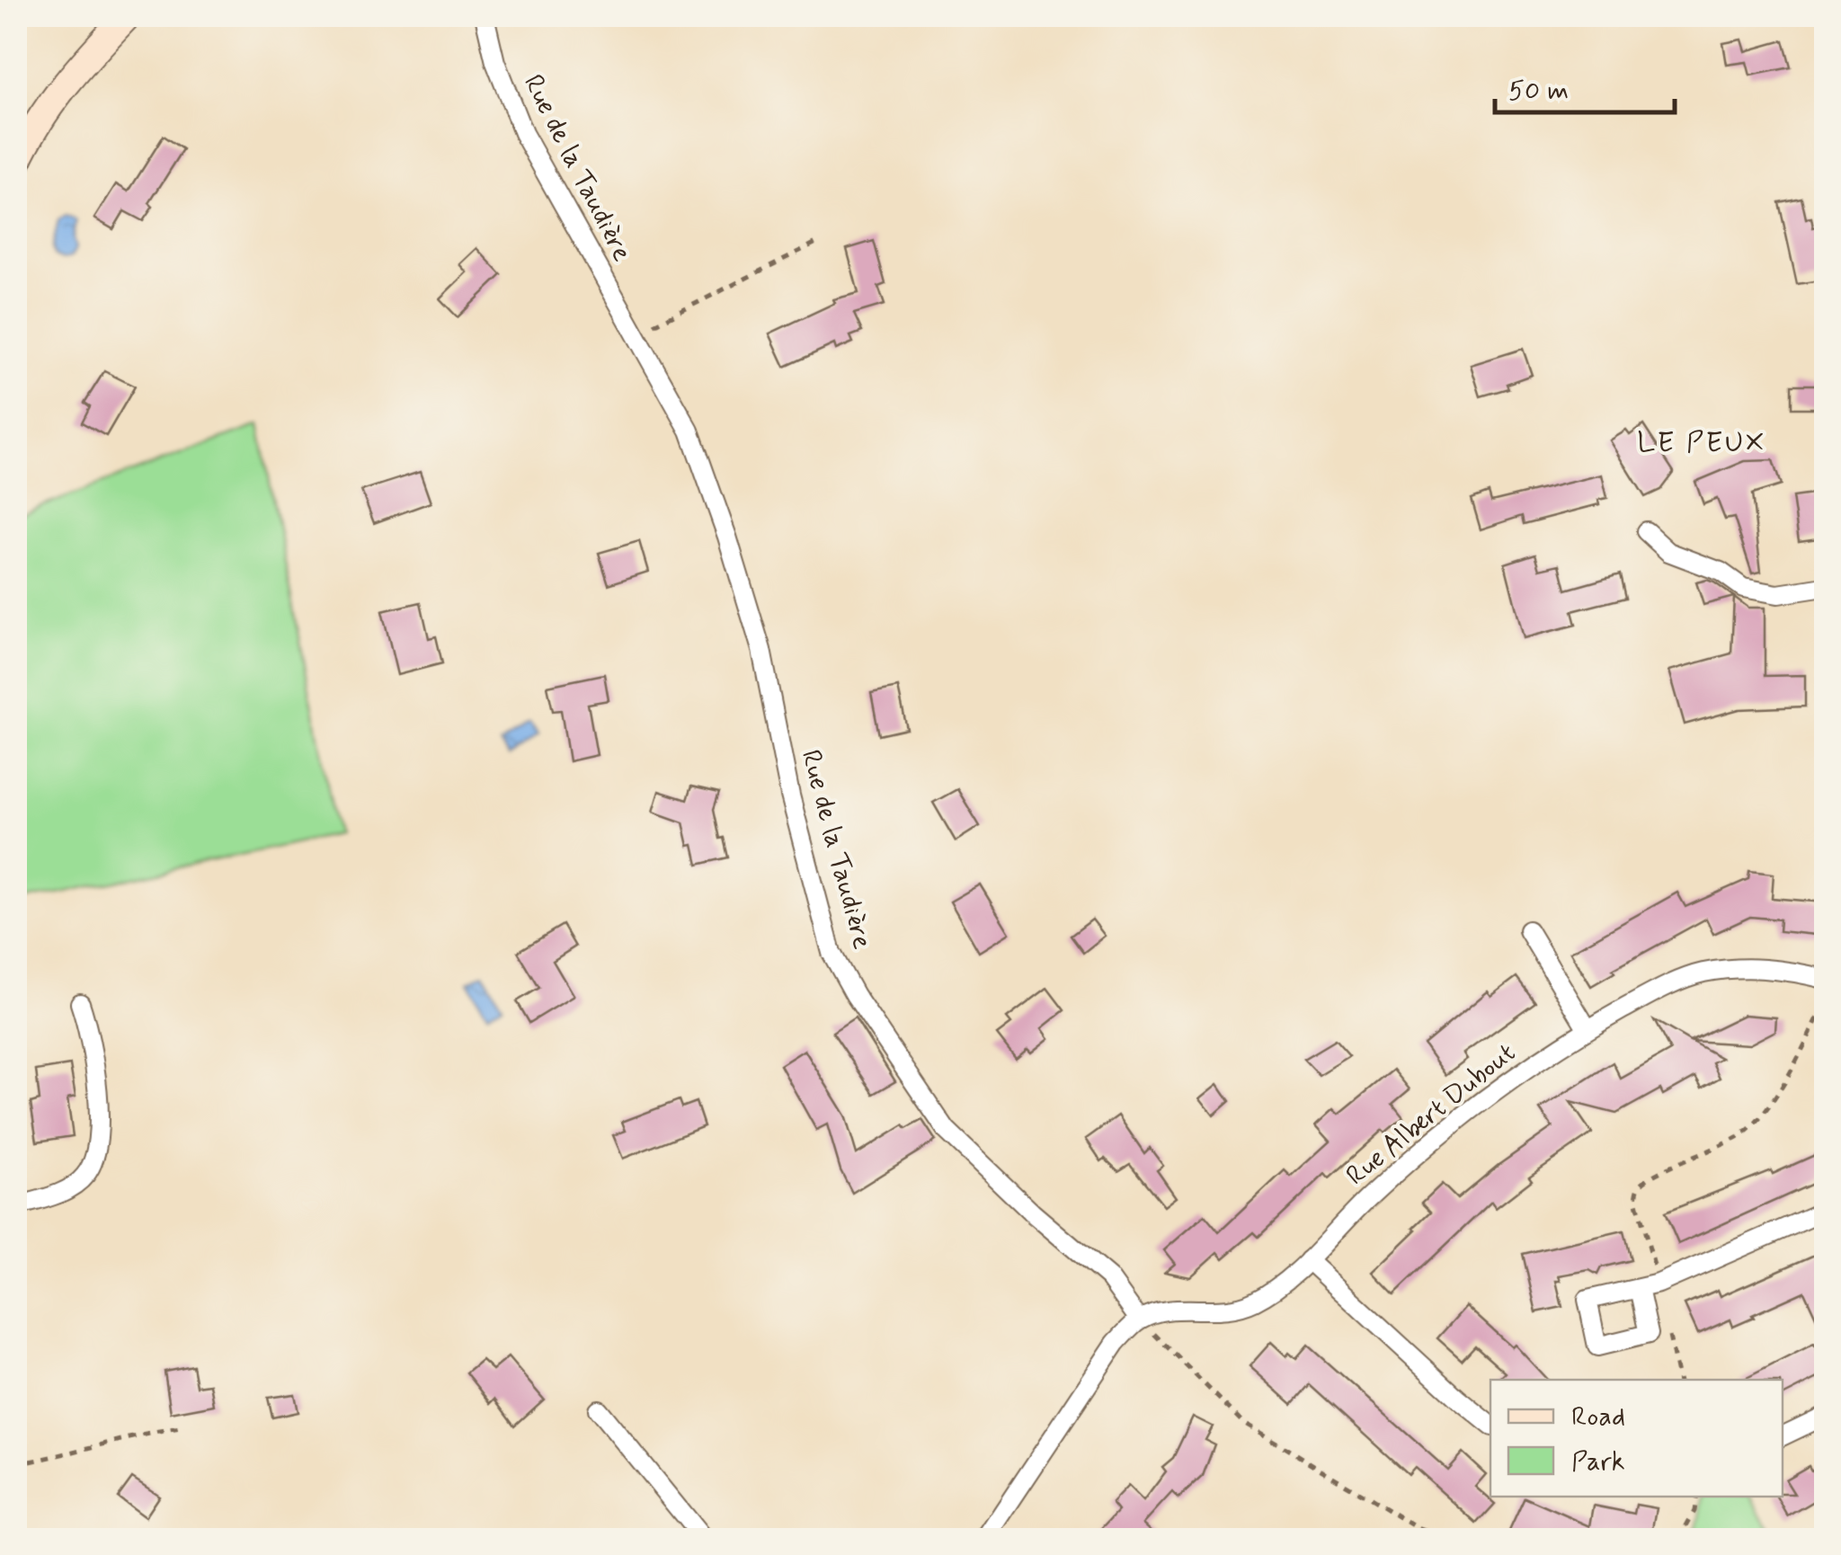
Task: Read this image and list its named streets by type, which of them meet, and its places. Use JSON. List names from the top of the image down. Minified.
{"streets":{"street":["Rue de la Taudière","Rue Albert Dubout"]},"crossings":[["Rue de la Taudière","Rue Albert Dubout"]],"districts":["LE PEUX"],"legend":["Road","Park"],"scale_bar":"50 m"}
